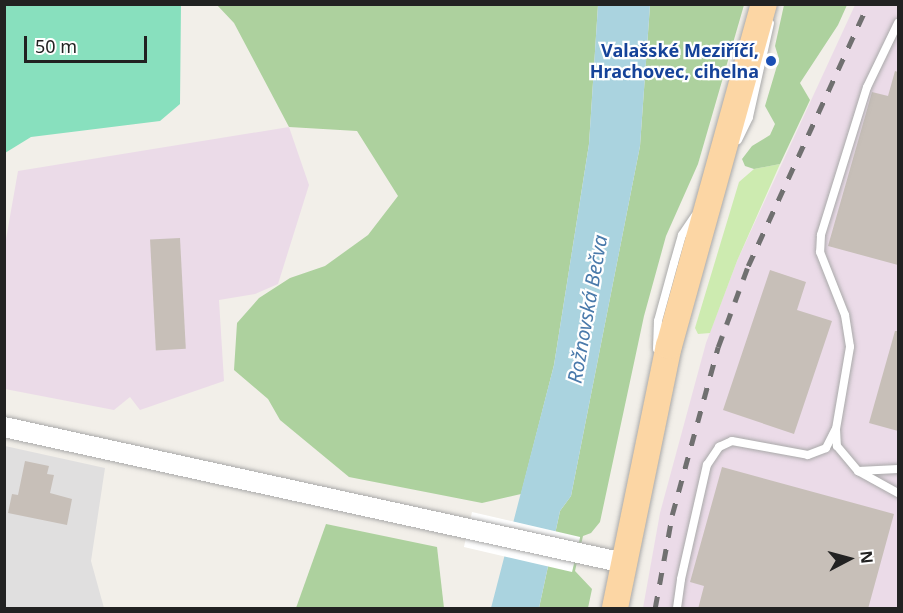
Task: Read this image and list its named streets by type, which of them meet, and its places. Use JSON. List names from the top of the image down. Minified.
{"water":["Rožnovská Bečva"],"places":["Valašské Meziříčí, Hrachovec, cihelna"],"scale_bar":"50 m","north":"right"}
